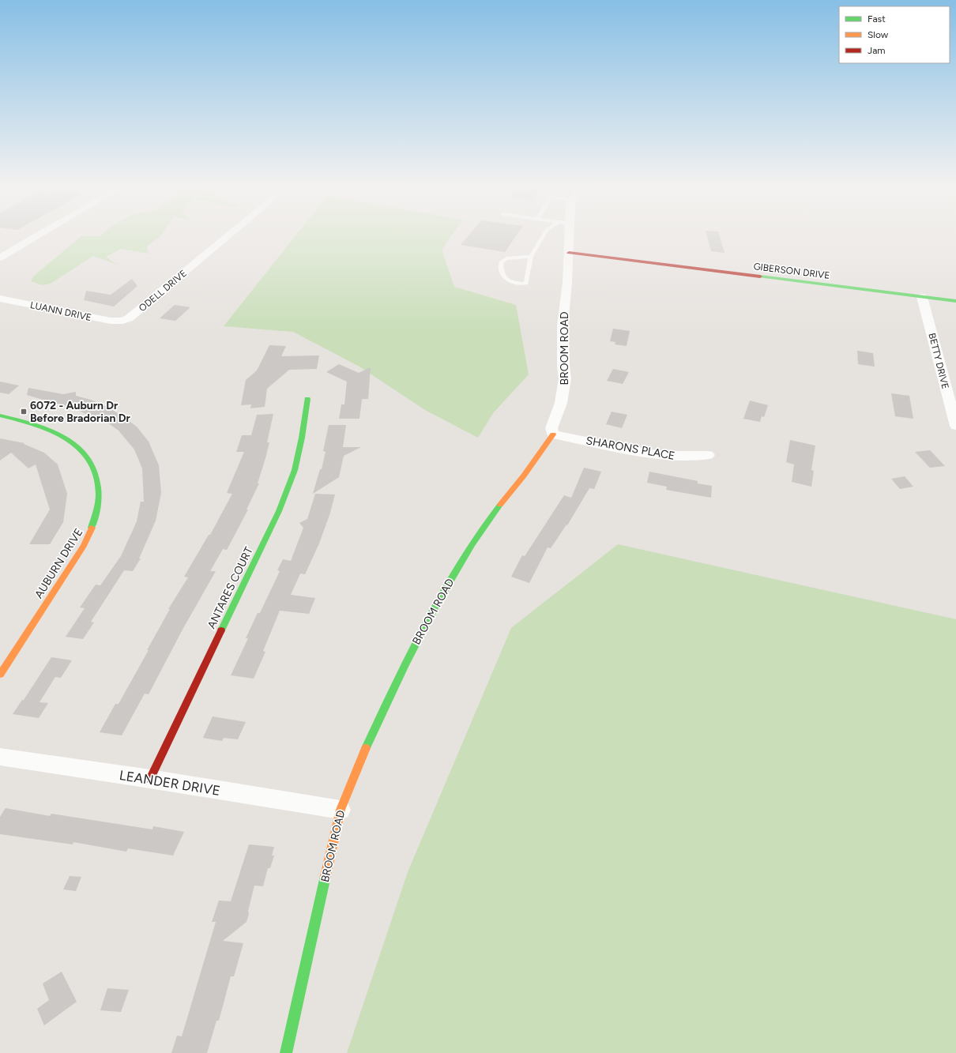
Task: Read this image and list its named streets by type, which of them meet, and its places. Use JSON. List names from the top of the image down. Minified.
{"streets":{"street":["GIBERSON DRIVE","ODELL DRIVE","LUANN DRIVE","BROOM ROAD","BETTY DRIVE","SHARONS PLACE","AUBURN DRIVE","ANTARES COURT","LEANDER DRIVE"]},"crossings":[["GIBERSON DRIVE","BROOM ROAD"],["GIBERSON DRIVE","BETTY DRIVE"],["ODELL DRIVE","LUANN DRIVE"],["BROOM ROAD","SHARONS PLACE"],["BROOM ROAD","LEANDER DRIVE"],["ANTARES COURT","LEANDER DRIVE"]],"places":{"transit":["6072 - Auburn Dr Before Bradorian Dr"]},"legend":["Fast","Slow","Jam"]}
